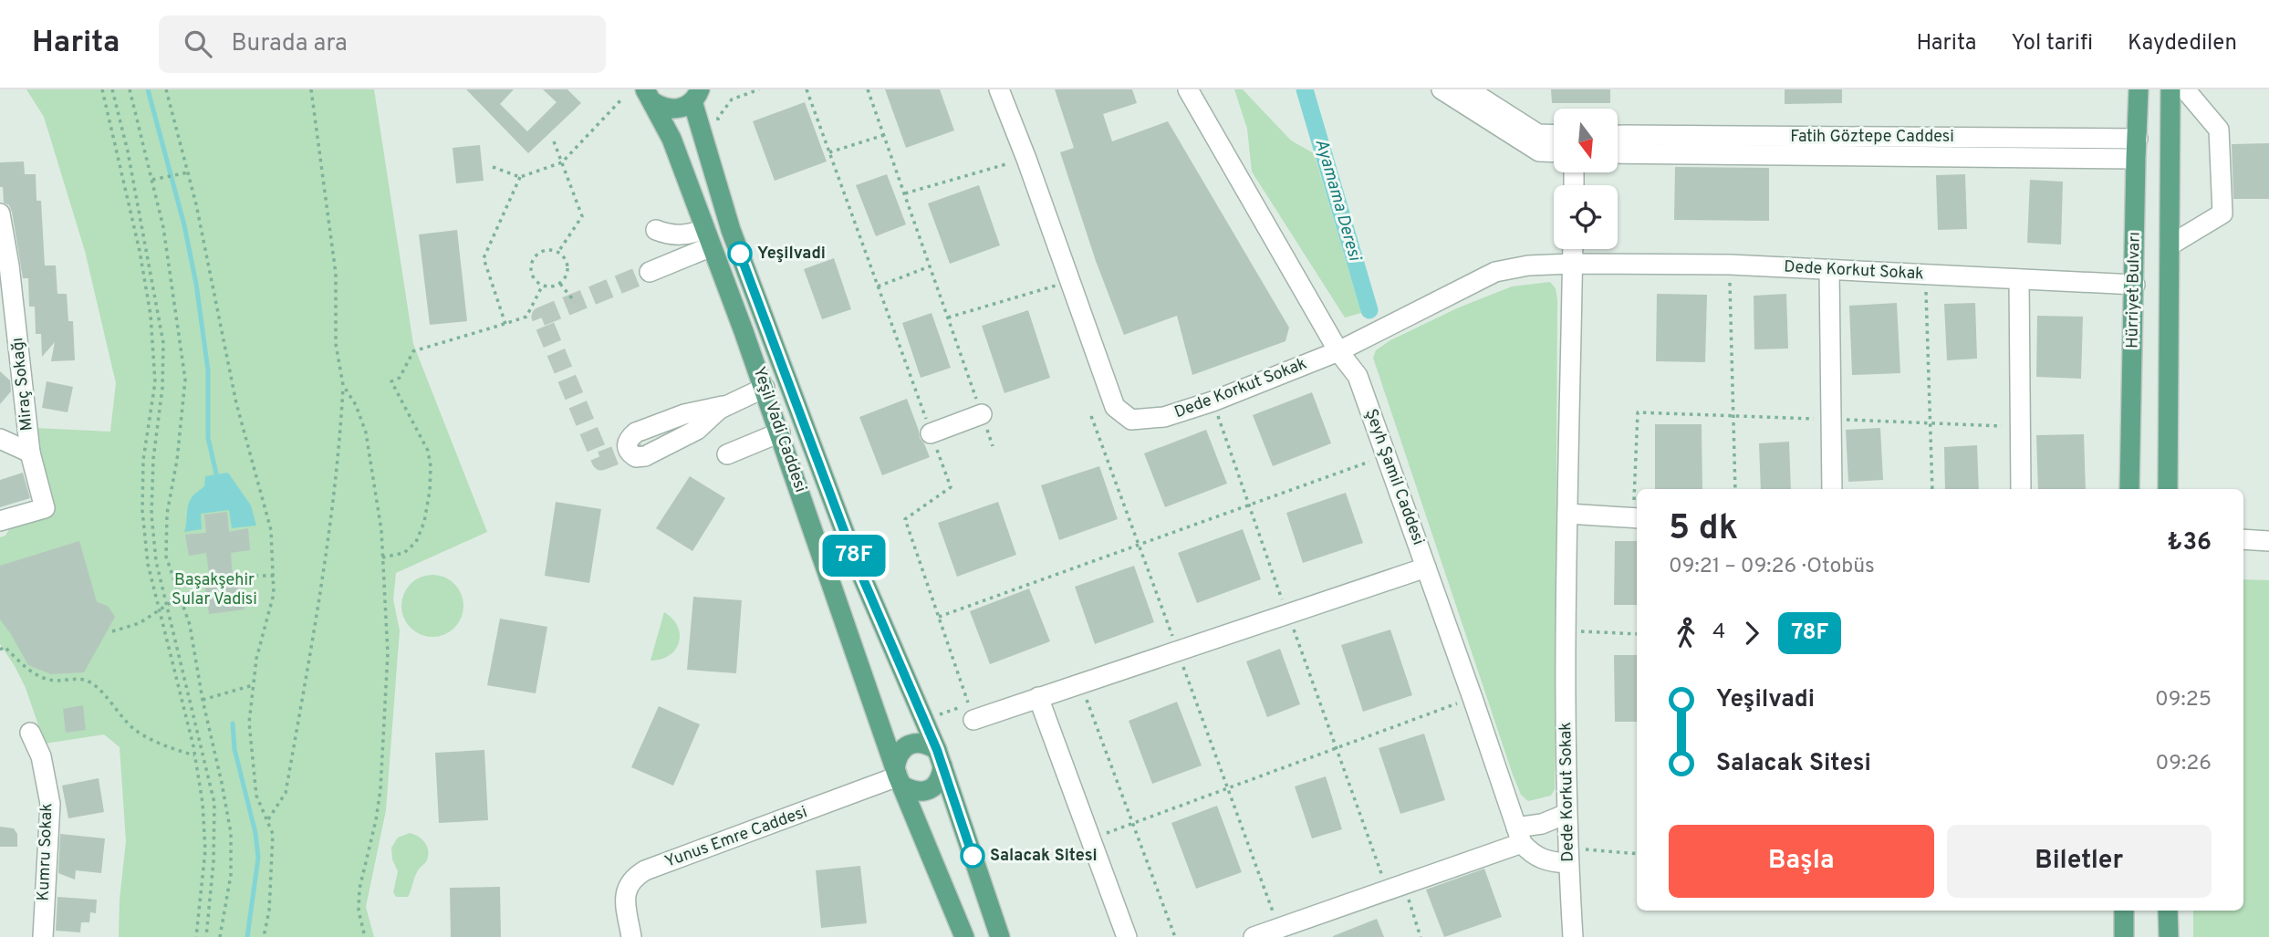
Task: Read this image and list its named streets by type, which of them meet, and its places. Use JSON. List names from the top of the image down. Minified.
{"streets":{"main road":["Hürriyet Bulvarı","Yeşil Vadi Caddesi"],"street":["Fatih Göztepe Caddesi","Dede Korkut Sokak","Miraç Sokağı","Şeyh Şamil Caddesi","Yunus Emre Caddesi","Kumru Sokak"]},"crossings":[["Fatih Göztepe Caddesi","Hürriyet Bulvarı"],["Dede Korkut Sokak","Hürriyet Bulvarı"],["Dede Korkut Sokak","Şeyh Şamil Caddesi"],["Yeşil Vadi Caddesi","Yunus Emre Caddesi"]],"water":["Ayamama Deresi"],"parks":["Başakşehir Sular Vadisi"],"places":["Yeşilvadi","Salacak Sitesi"],"lines":["bus line 78F"],"north":"bottom","page":{"header":"Harita","search":"Burada ara","nav":["Harita","Yol tarifi","Kaydedilen"],"on_map":"78F","heading":["5 dk","09:21 – 09:26 · Otobüs","₺36"],"legs":["4","78F"],"list":[{"name":"Yeşilvadi","value":"09:25"},{"name":"Salacak Sitesi","value":"09:26"}],"buttons":["Başla","Biletler"]}}
